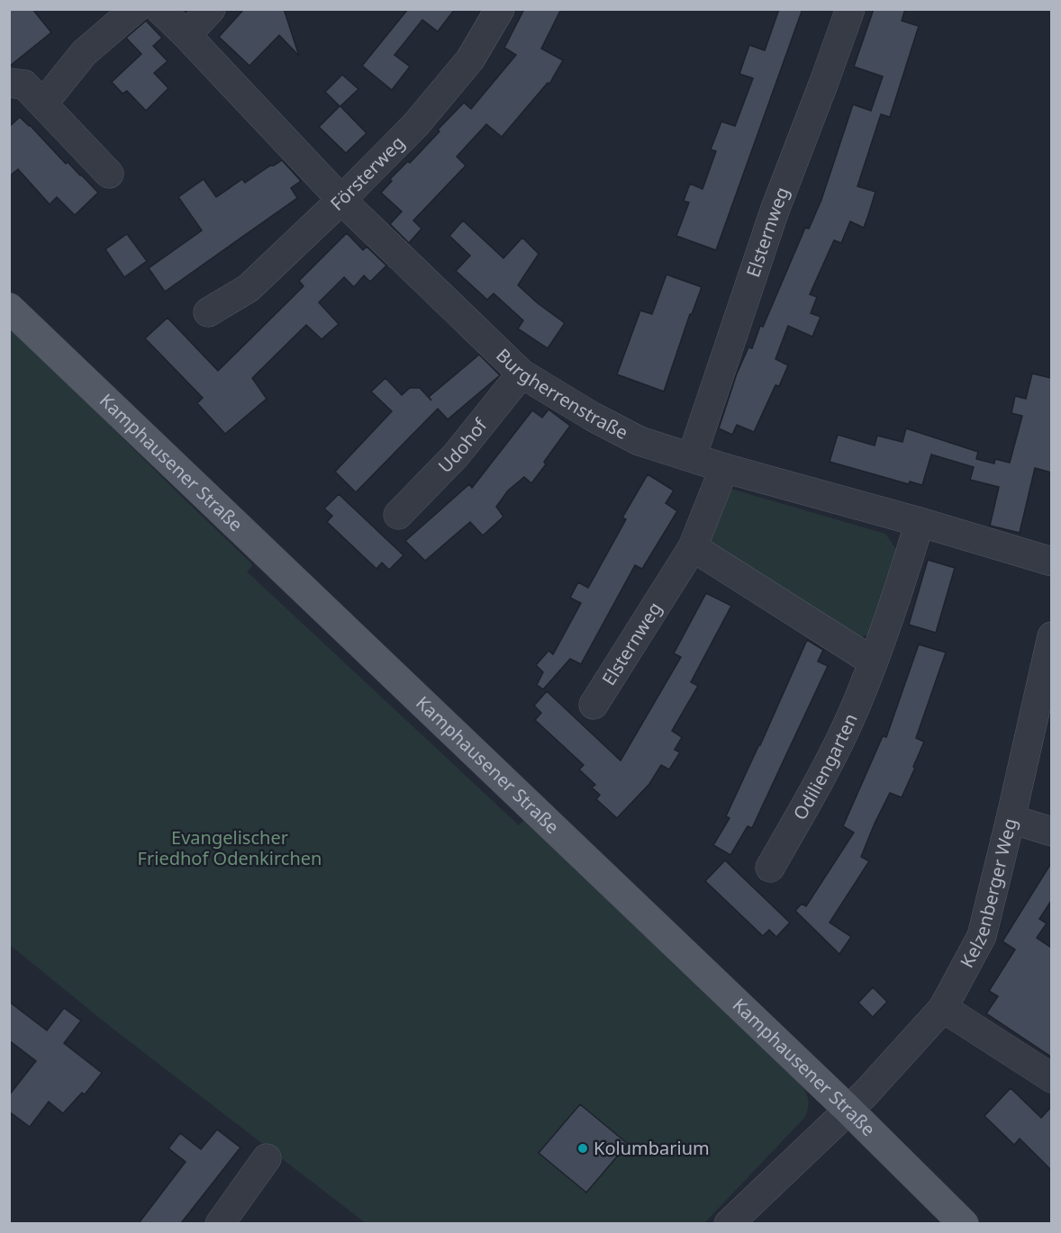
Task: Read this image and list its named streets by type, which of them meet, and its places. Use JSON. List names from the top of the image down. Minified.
{"streets":{"main road":["Kamphausener Straße"],"street":["Försterweg","Elsternweg","Burgherrenstraße","Udohof","Odiliengarten","Kelzenberger Weg"]},"crossings":[["Försterweg","Burgherrenstraße"],["Elsternweg","Burgherrenstraße"],["Burgherrenstraße","Udohof"],["Burgherrenstraße","Odiliengarten"],["Kamphausener Straße","Kelzenberger Weg"]],"parks":["Evangelischer Friedhof Odenkirchen"],"places":["Kolumbarium"]}
